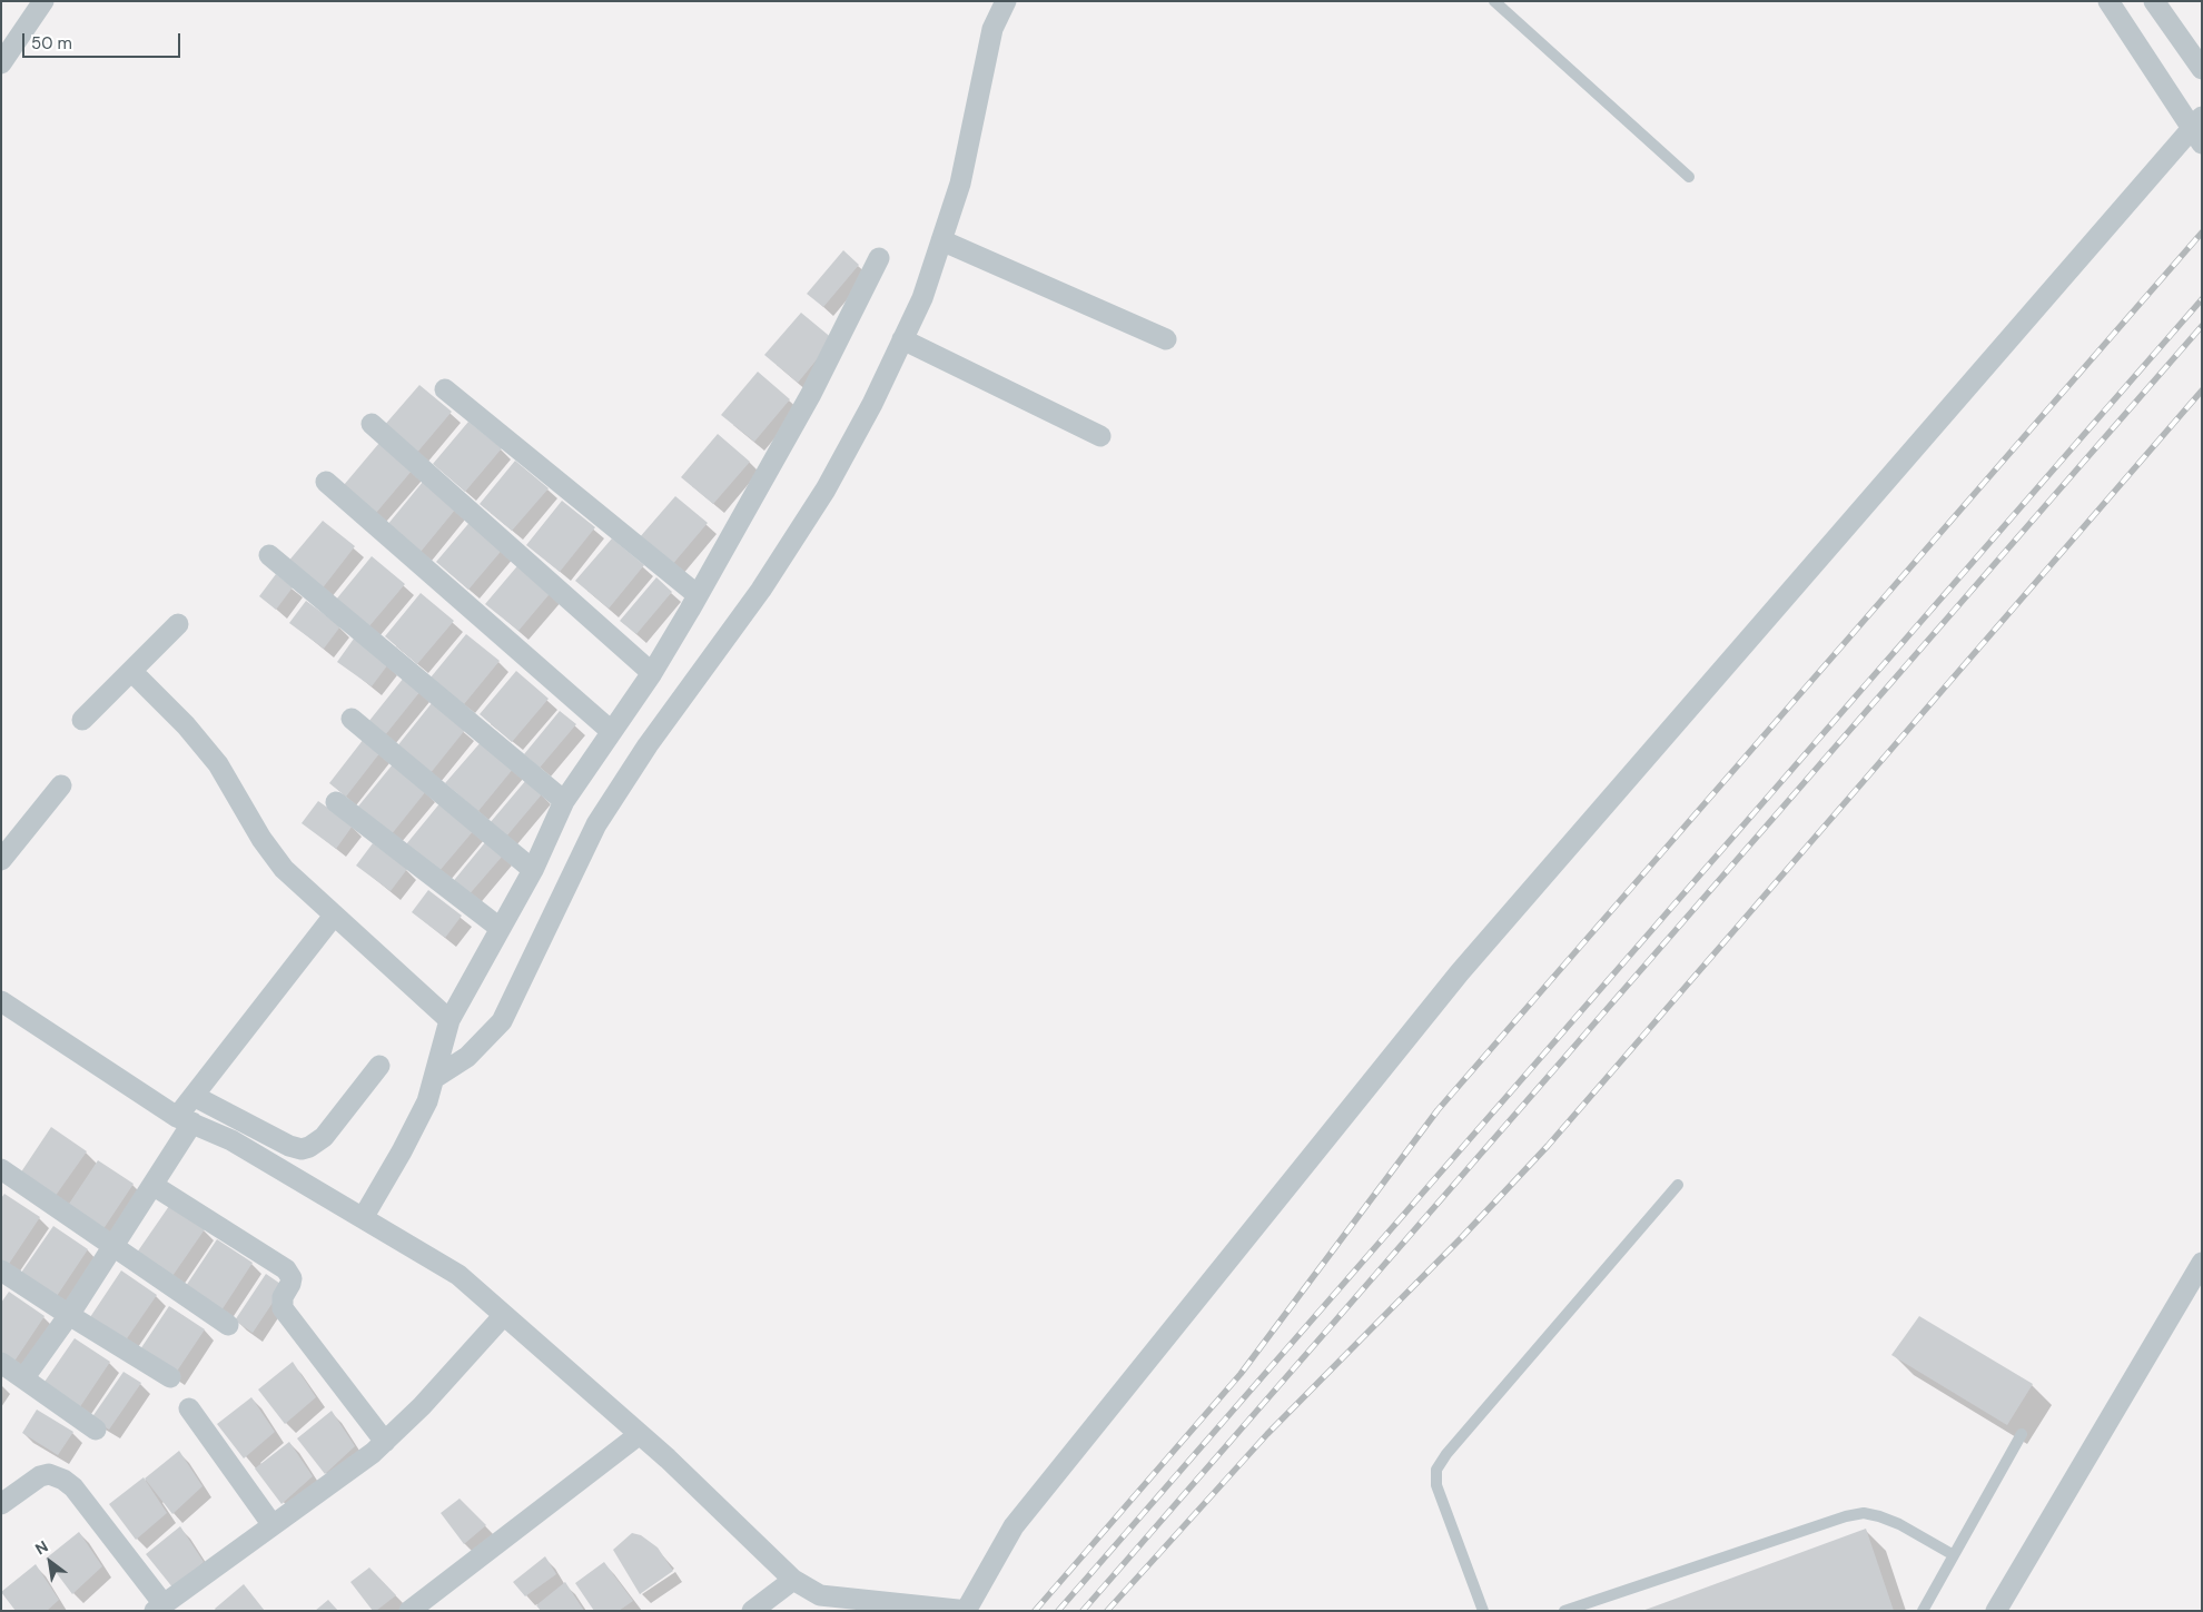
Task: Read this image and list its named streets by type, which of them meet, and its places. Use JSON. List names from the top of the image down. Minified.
{"scale_bar":"50 m","north":"top left"}
